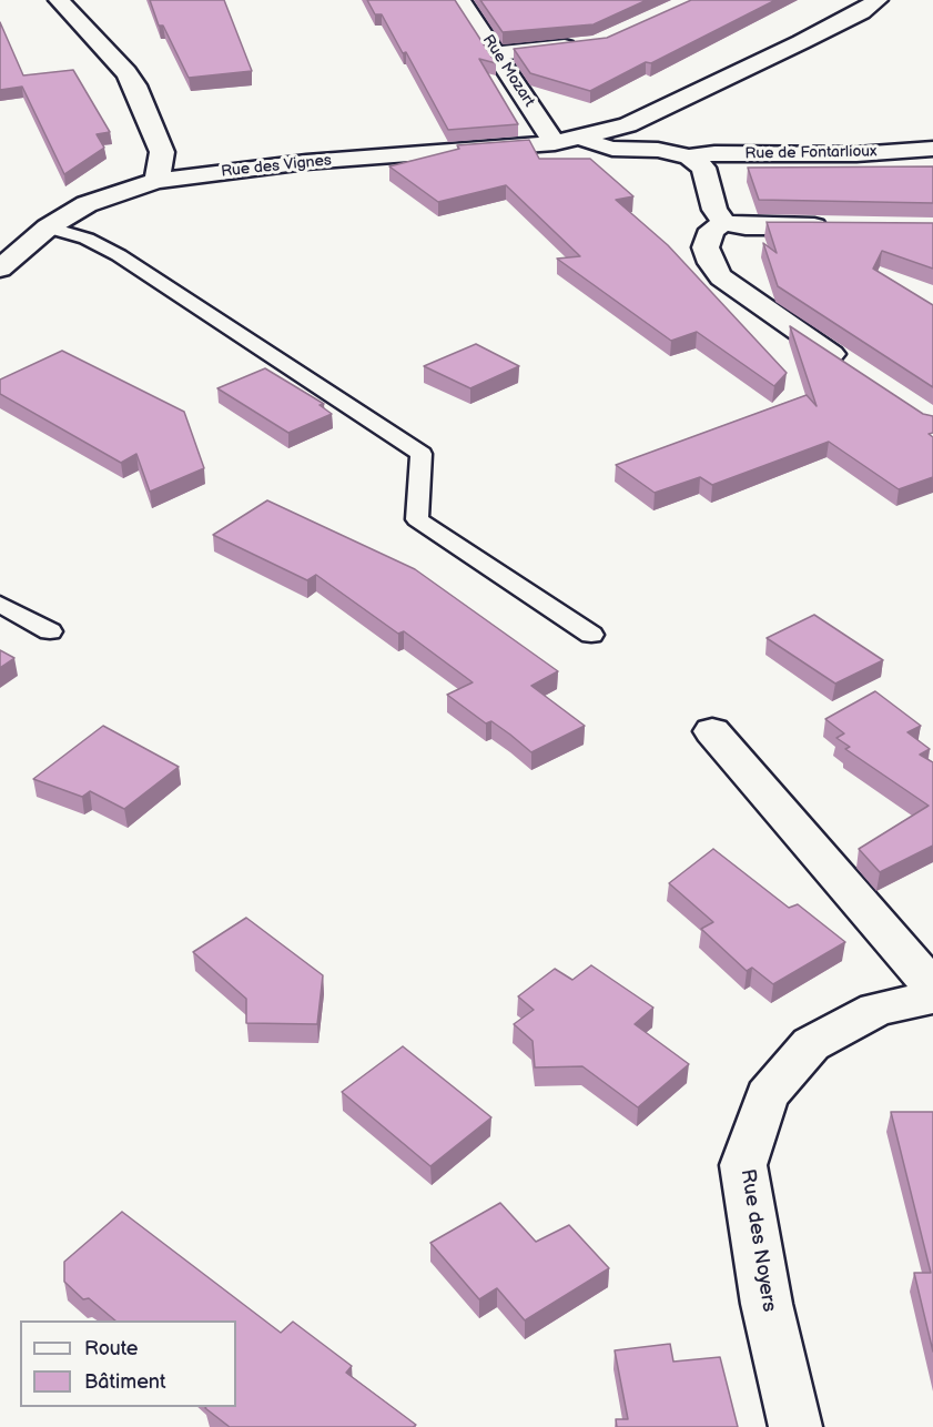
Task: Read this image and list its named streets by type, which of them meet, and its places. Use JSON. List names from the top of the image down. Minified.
{"streets":{"street":["Rue Mozart","Rue de Fontarlioux","Rue des Vignes","Rue des Noyers"]},"crossings":[["Rue Mozart","Rue des Vignes"],["Rue de Fontarlioux","Rue des Vignes"]],"legend":["Route","Bâtiment"]}
